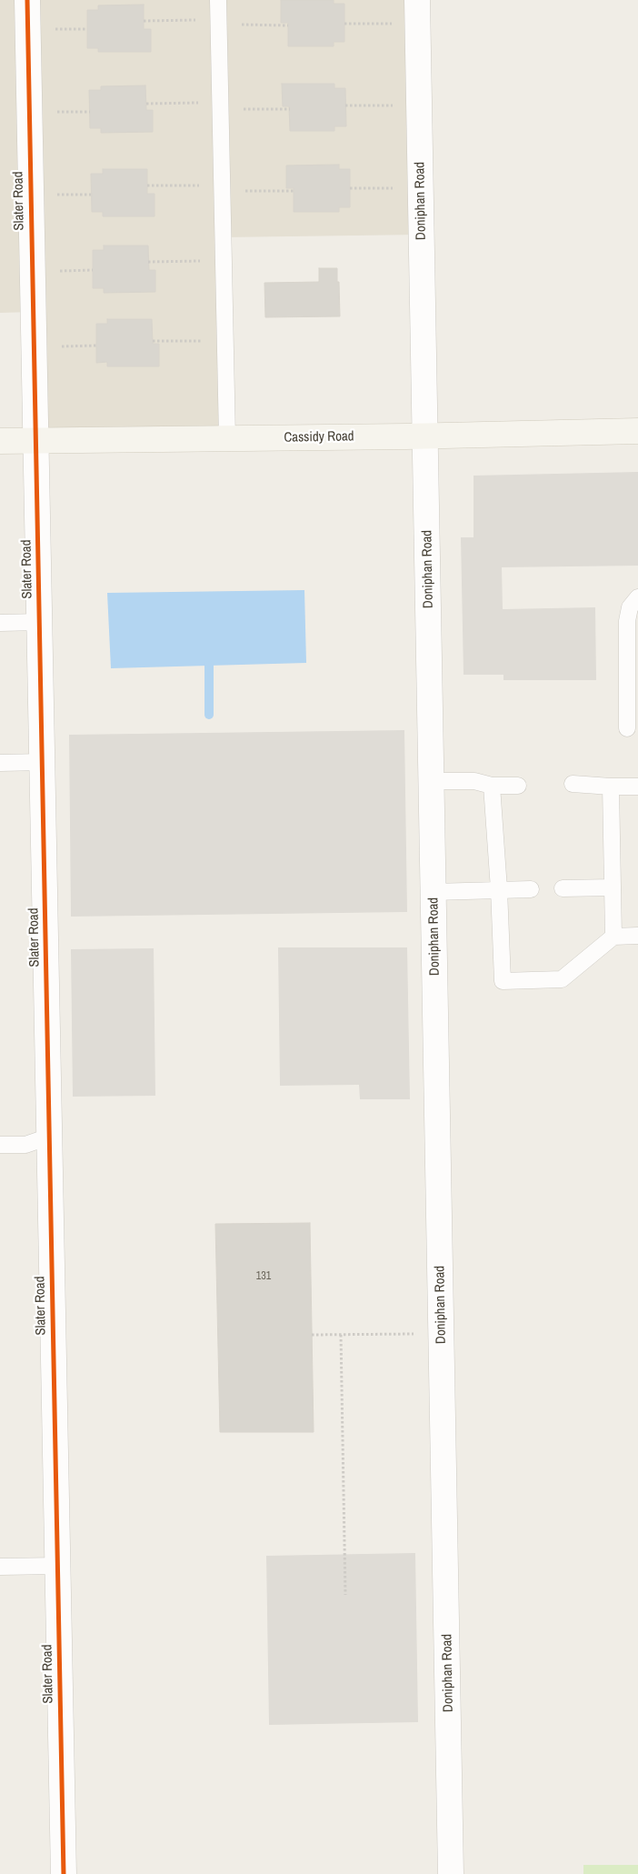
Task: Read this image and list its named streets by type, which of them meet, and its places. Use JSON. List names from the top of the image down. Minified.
{"streets":{"street":["Slater Road","Doniphan Road","Cassidy Road"]},"crossings":[["Slater Road","Cassidy Road"],["Doniphan Road","Cassidy Road"]],"house_numbers":["131"]}
